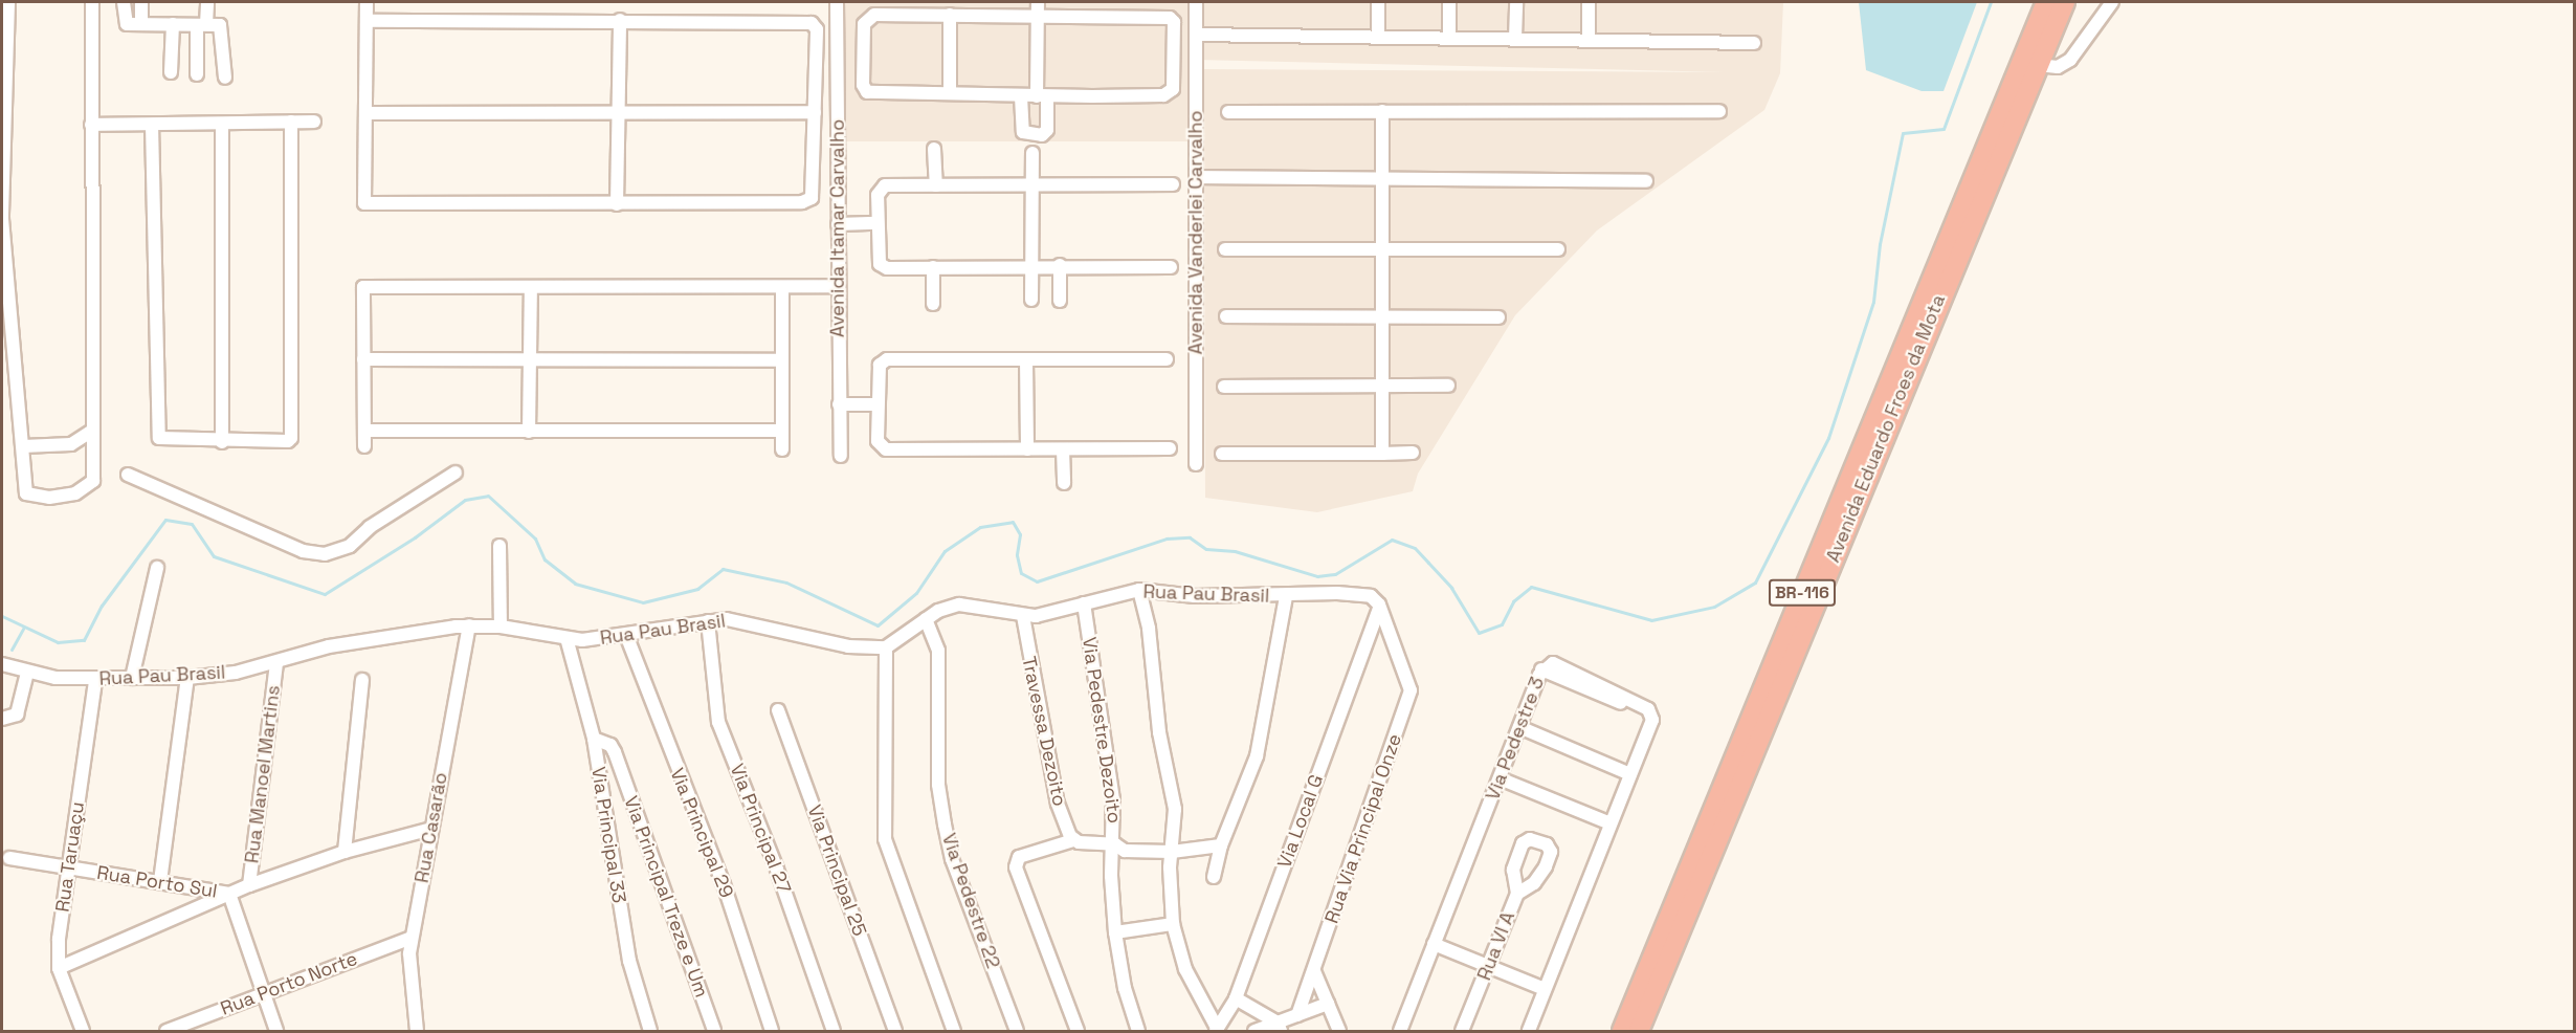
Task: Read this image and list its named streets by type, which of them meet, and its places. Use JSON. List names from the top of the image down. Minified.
{"streets":{"highway":["Avenida Eduardo Froes da Mota","BR-116"],"street":["Avenida Itamar Carvalho","Avenida Vanderlei Carvalho","Rua Pau Brasil","Via Pedestre Dezoito","Travessa Dezoito","Via Pedestre 3","Rua Manoel Martins","Via Local G","Rua Casarão","Via Principal 27","Rua Via Principal Onze","Via Principal 29","Via Principal 33","Rua Taruaçu","Via Principal 25","Rua Porto Sul","Via Principal Treze e Um","Via Pedestre 22","Rua VI A","Rua Porto Norte"]},"crossings":[["Rua Pau Brasil","Via Pedestre Dezoito"],["Rua Pau Brasil","Travessa Dezoito"],["Rua Pau Brasil","Rua Manoel Martins"],["Rua Pau Brasil","Via Local G"],["Rua Pau Brasil","Rua Casarão"],["Rua Pau Brasil","Via Principal 27"],["Rua Pau Brasil","Rua Via Principal Onze"],["Rua Pau Brasil","Via Principal 29"],["Rua Pau Brasil","Via Principal 33"],["Rua Pau Brasil","Rua Taruaçu"],["Rua Pau Brasil","Via Pedestre 22"],["Via Local G","Rua Via Principal Onze"],["Rua Casarão","Rua Porto Norte"],["Via Principal 33","Via Principal Treze e Um"],["Rua Taruaçu","Rua Porto Sul"]]}
